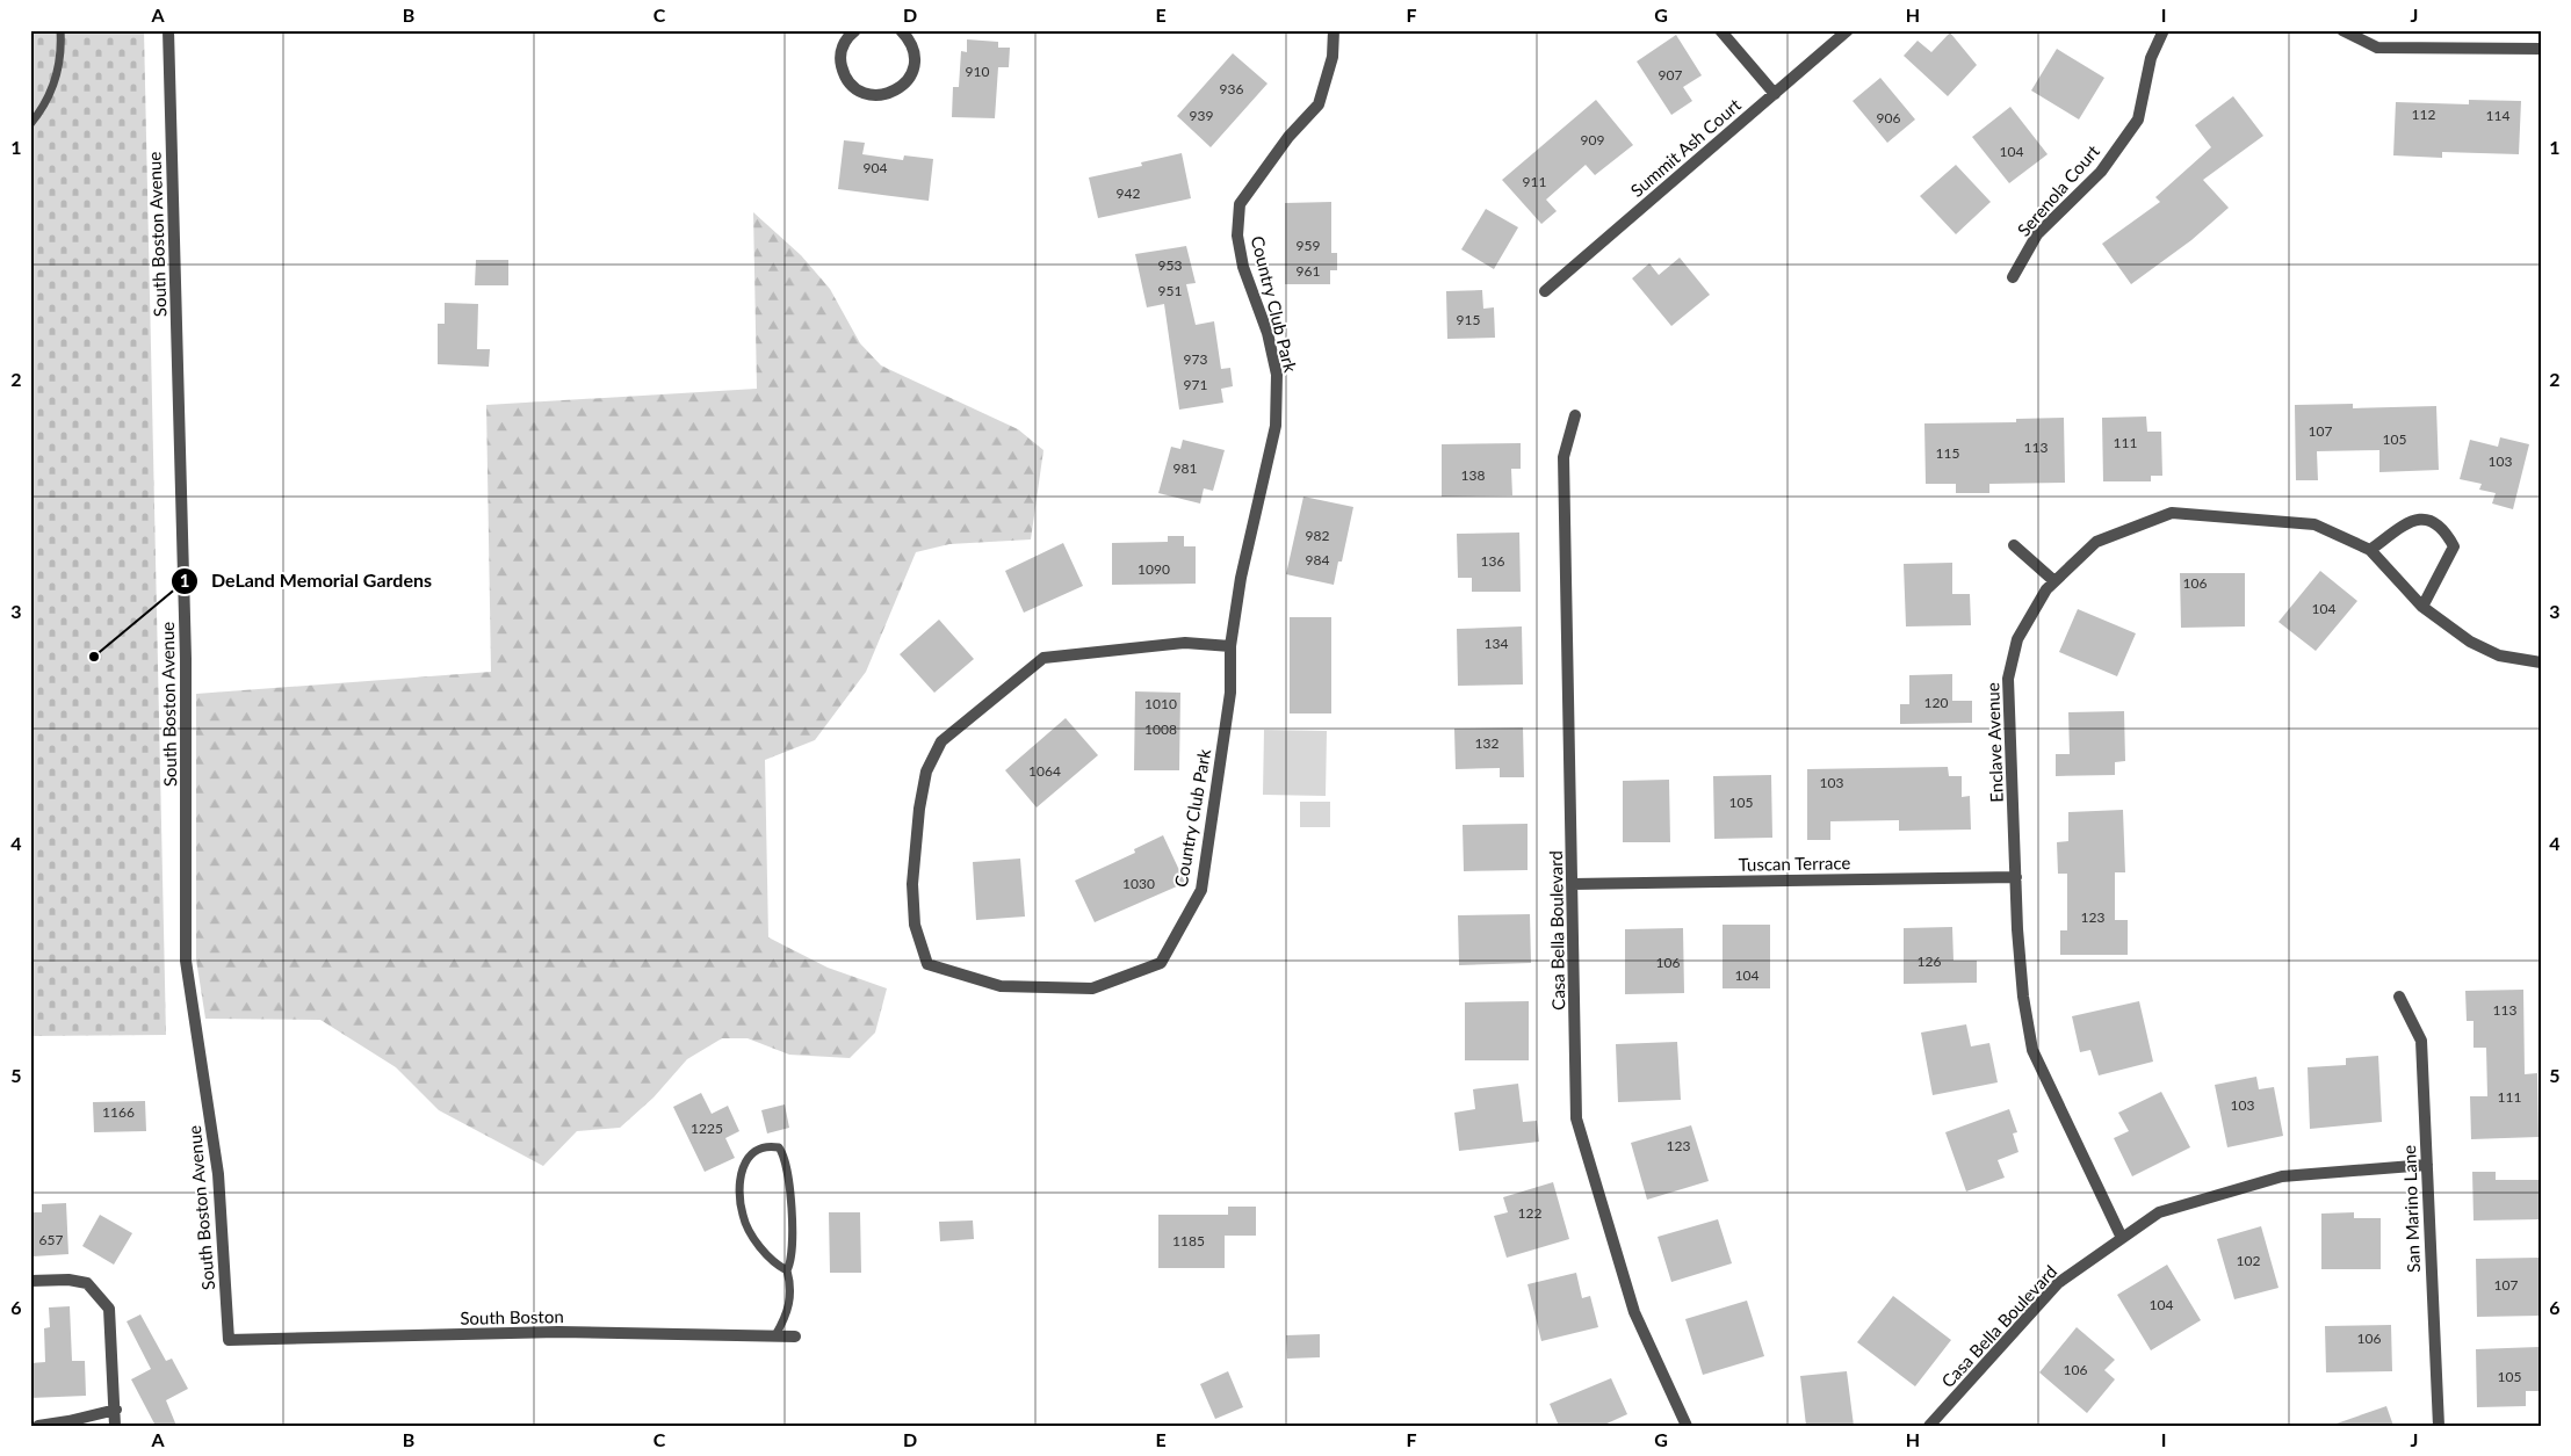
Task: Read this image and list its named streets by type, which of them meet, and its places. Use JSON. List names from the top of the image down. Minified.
{"streets":{"street":["Summit Ash Court","Serenola Court","South Boston Avenue","Country Club Park","Enclave Avenue","Tuscan Terrace","Casa Bella Boulevard","San Marino Lane","South Boston"]},"crossings":[["South Boston Avenue","South Boston"],["Enclave Avenue","Tuscan Terrace"],["Enclave Avenue","Casa Bella Boulevard"],["Tuscan Terrace","Casa Bella Boulevard"],["Casa Bella Boulevard","San Marino Lane"]],"places":["DeLand Memorial Gardens"],"house_numbers":["910","907","936","112","939","114","906","909","104","904","911","942","959","953","961","951","915","973","971","107","105","111","113","115","103","981","138","982","984","136","1090","106","104","134","120","1010","1008","132","1064","103","105","1030","123","126","106","104","113","111","103","1166","1225","123","122","657","1185","102","107","104","106","106","105"],"grid":{"columns":["A","B","C","D","E","F","G","H","I","J"],"rows":["1","2","3","4","5","6"]}}
